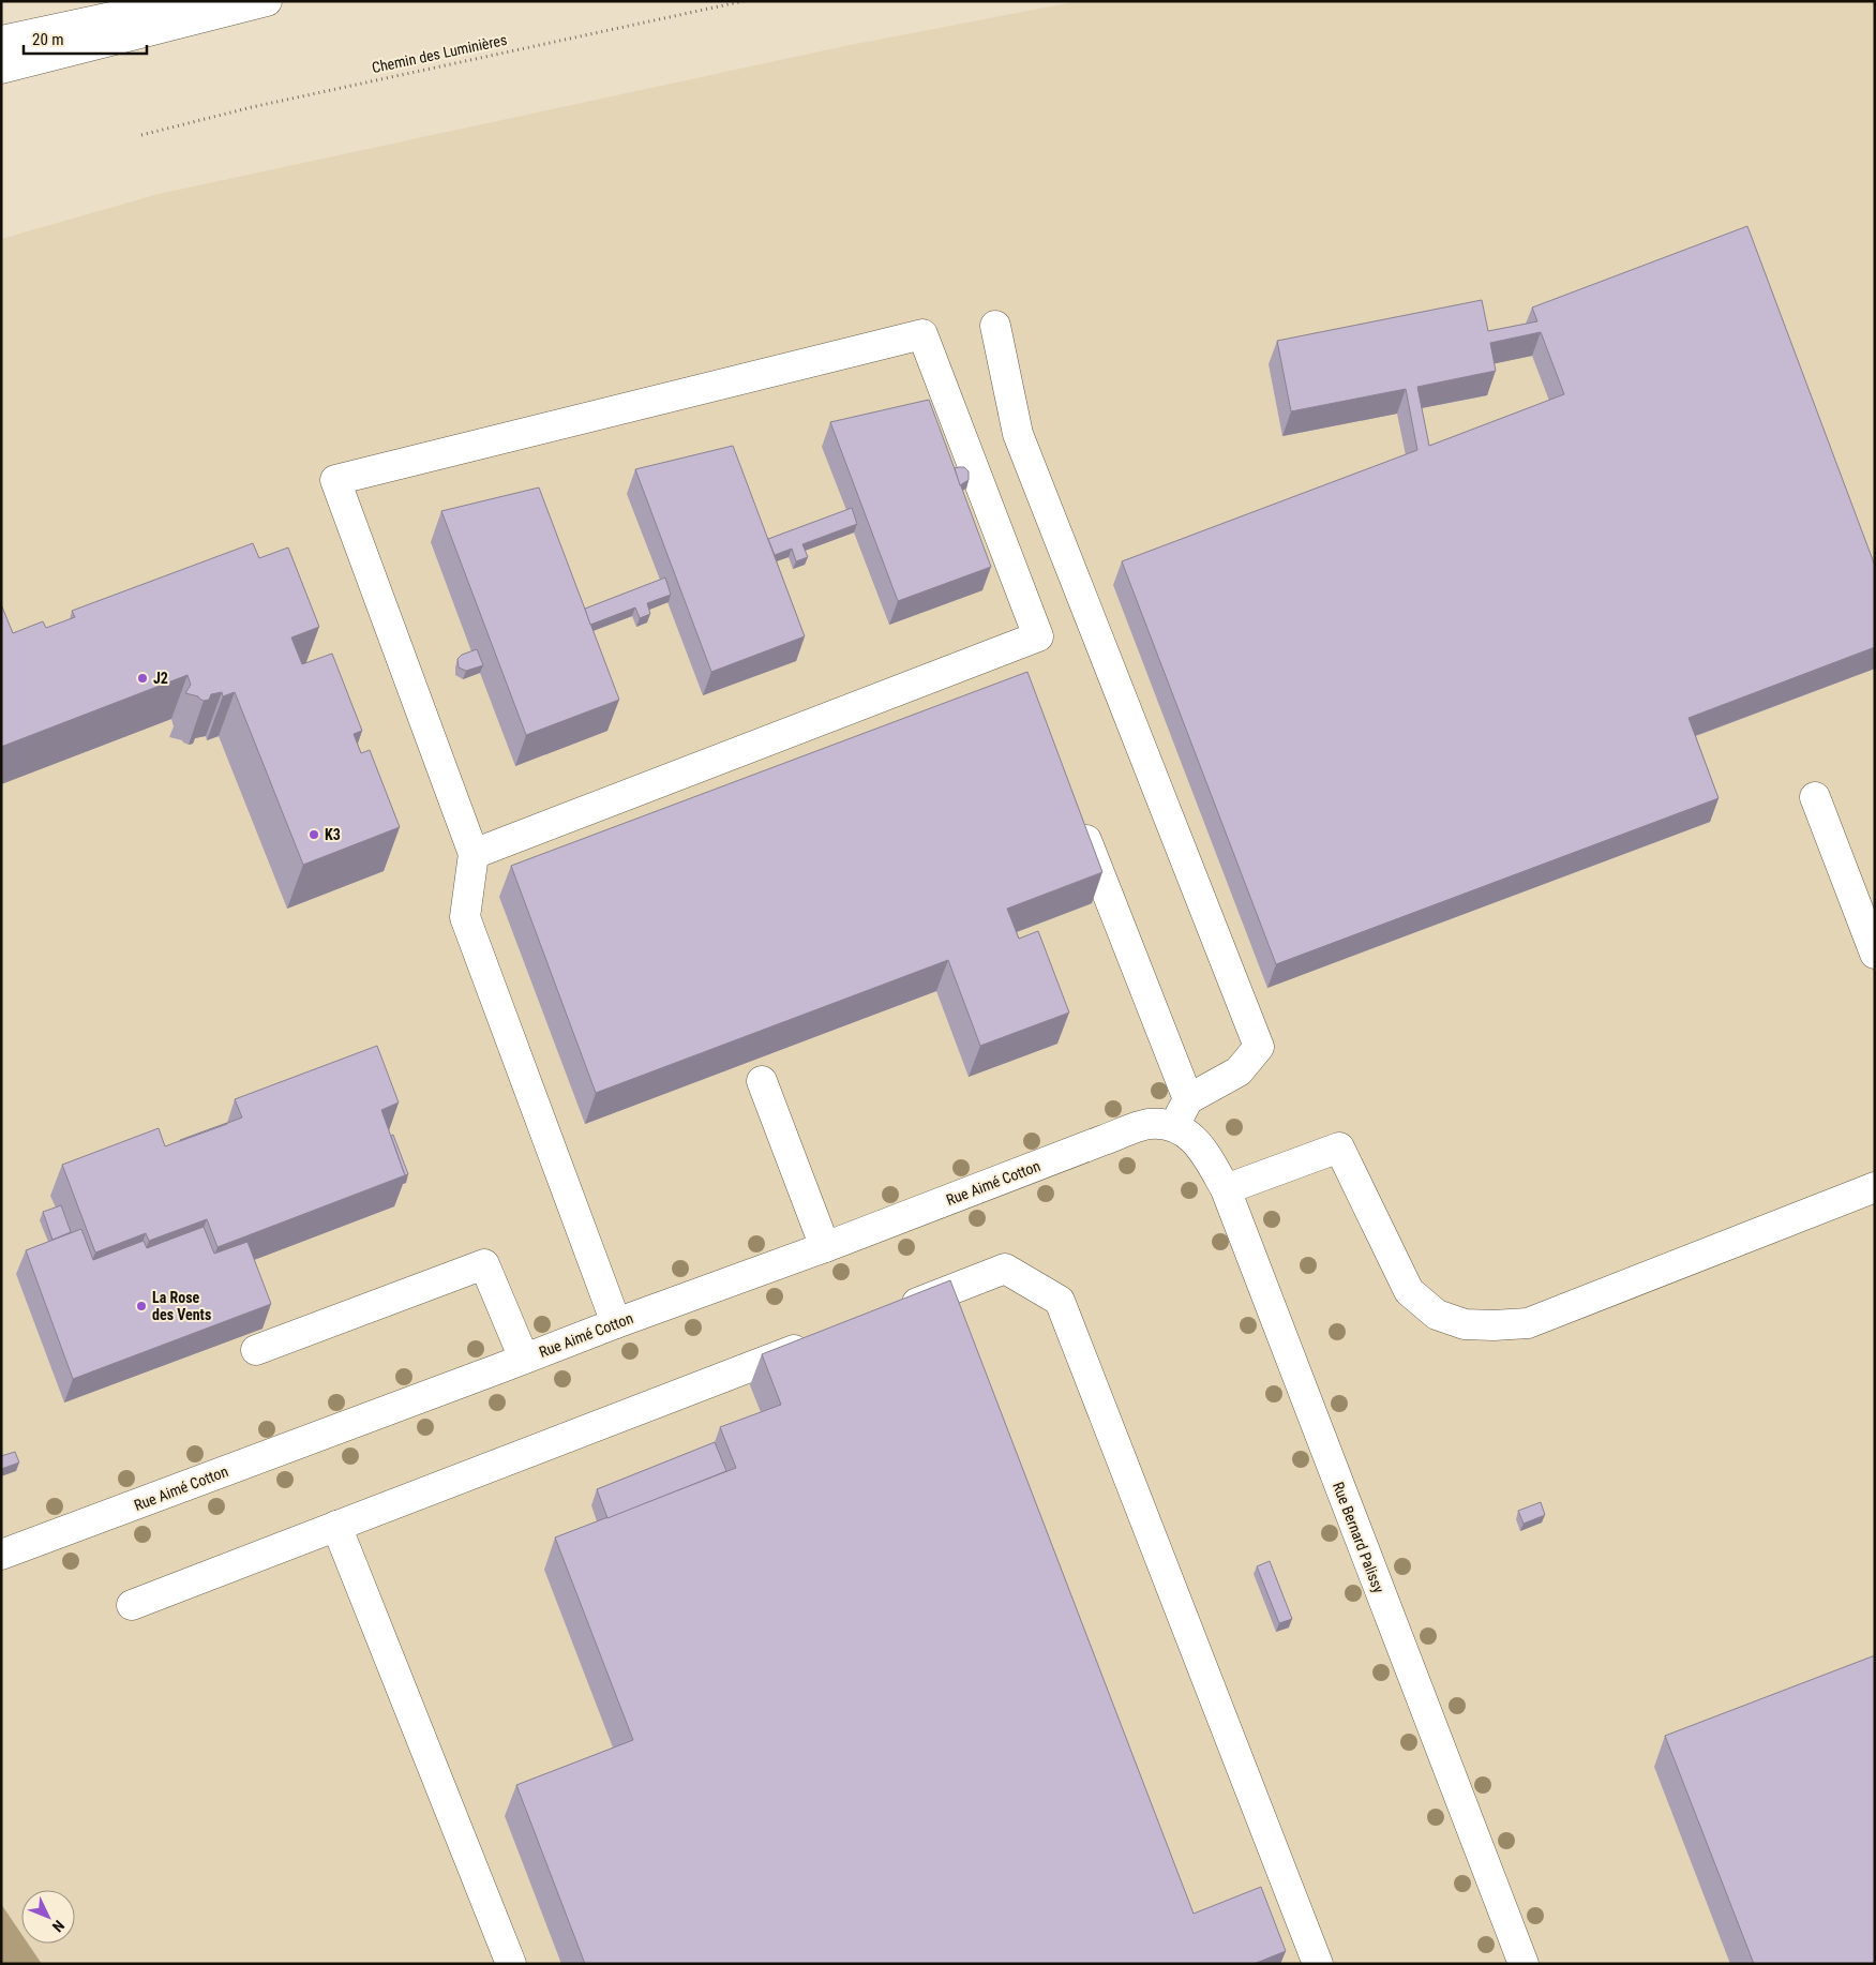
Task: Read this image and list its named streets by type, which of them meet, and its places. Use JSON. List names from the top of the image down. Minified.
{"streets":{"main road":["Rue Aimé Cotton","Rue Bernard Palissy"],"path":["Chemin des Luminières"]},"crossings":[["Rue Aimé Cotton","Rue Bernard Palissy"]],"places":["J2","K3","La Rose des Vents"],"scale_bar":"20 m","north":"bottom right"}
